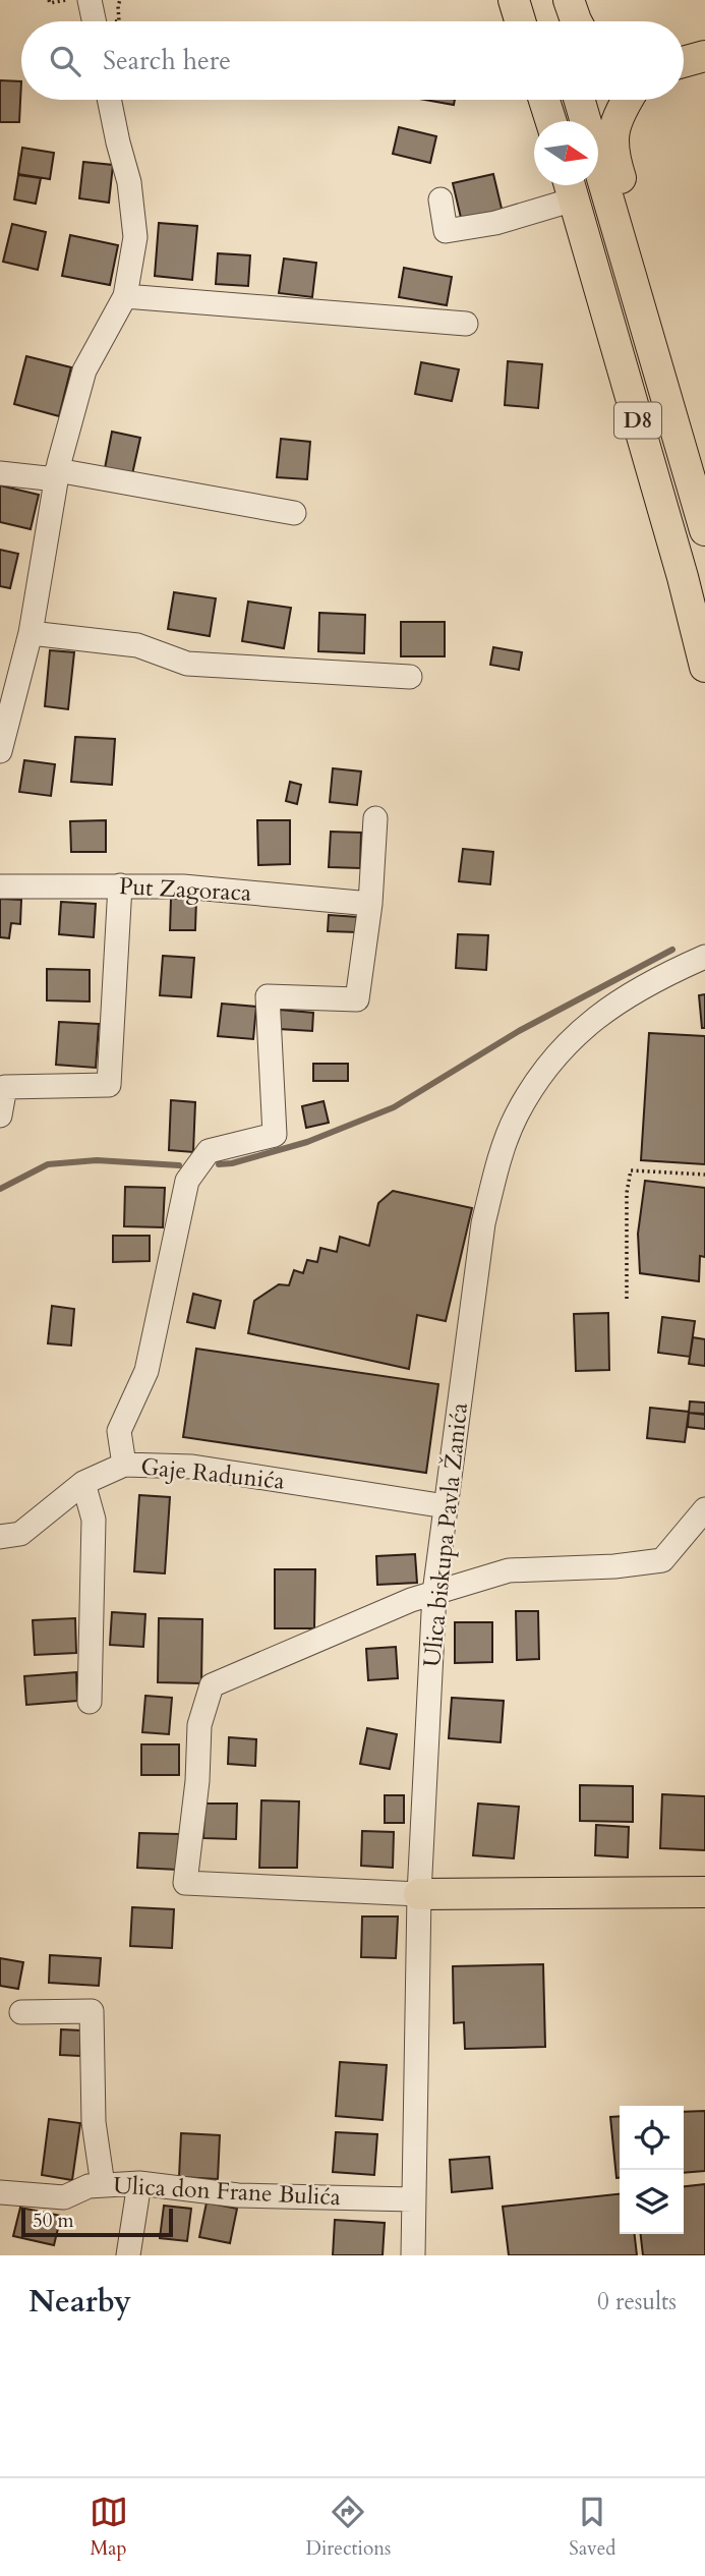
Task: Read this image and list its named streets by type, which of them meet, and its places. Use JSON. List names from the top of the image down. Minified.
{"streets":{"main road":["D8"],"street":["Put Zagoraca","Gaje Radunića","Ulica biskupa Pavla Žanića","Ulica don Frane Bulića"]},"crossings":[["Gaje Radunića","Ulica biskupa Pavla Žanića"],["Ulica biskupa Pavla Žanića","Ulica don Frane Bulića"]],"scale_bar":"50 m","north":"right","page":{"search":"Search here","scale":"50 m","heading":["Nearby","0 results"],"nav":["Map","Directions","Saved"]}}
